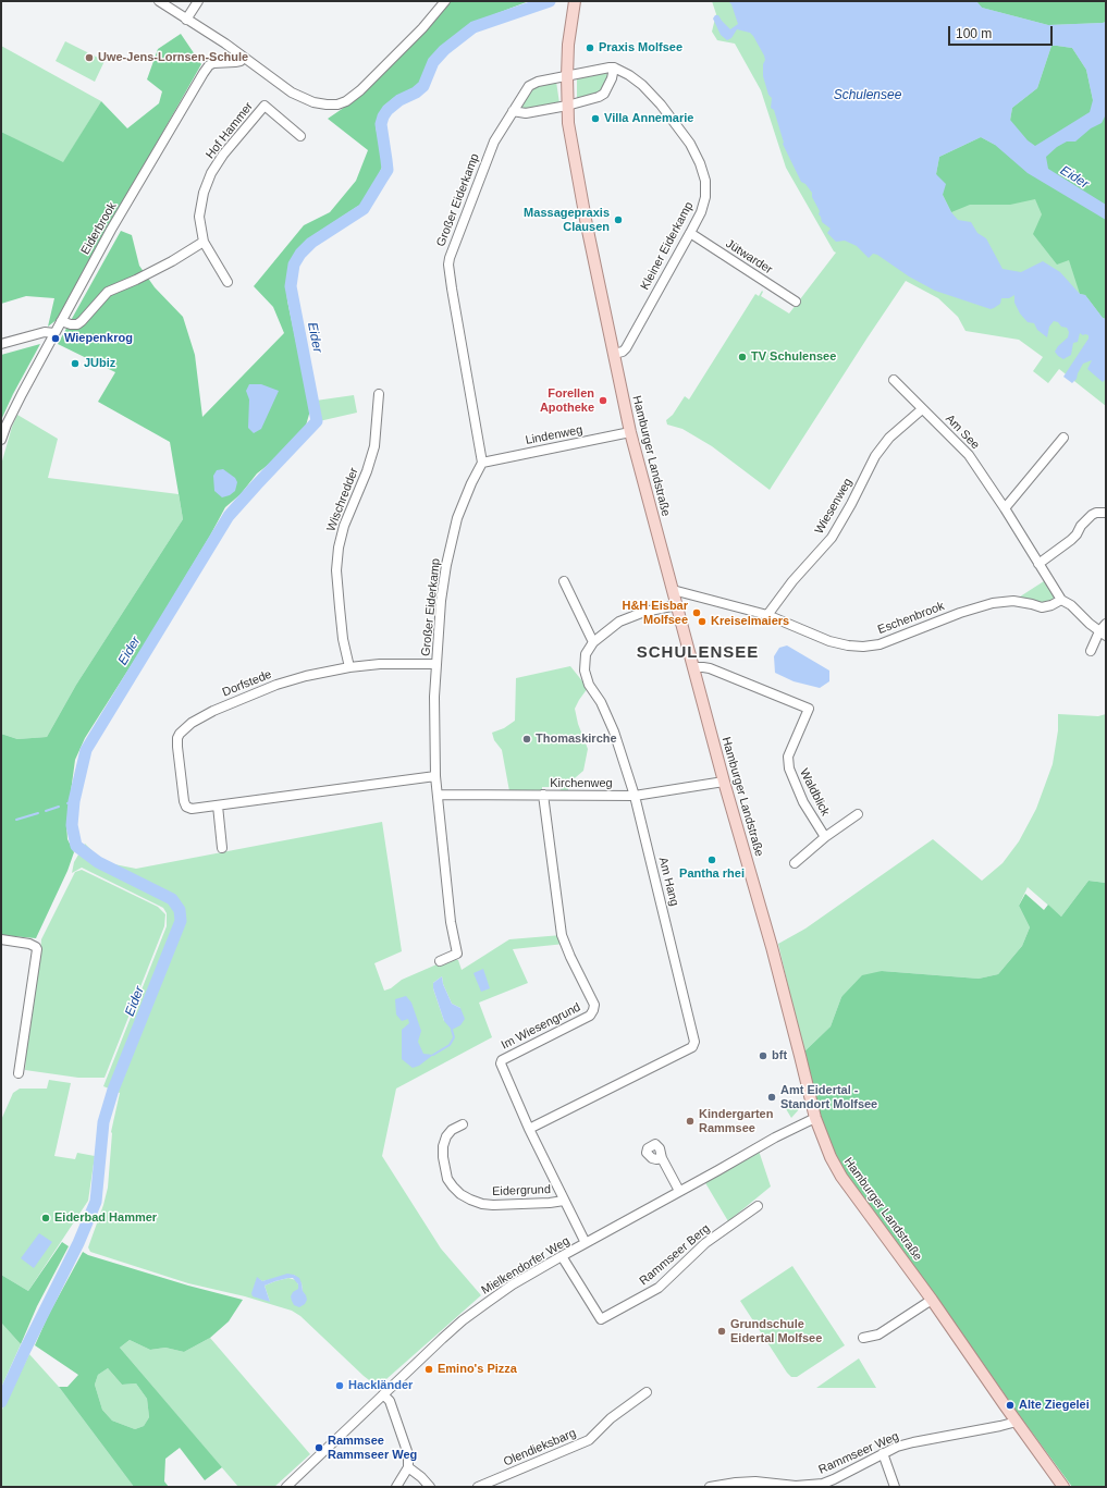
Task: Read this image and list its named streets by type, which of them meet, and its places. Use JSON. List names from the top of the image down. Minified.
{"streets":{"main road":["Hamburger Landstraße"],"street":["Hof Hammer","Großer Eiderkamp","Eiderbrook","Kleiner Eiderkamp","Jütwarder","Am See","Lindenweg","Wischredder","Wiesenweg","Eschenbrook","Dorfstede","Kirchenweg","Waldblick","Am Hang","Im Wiesengrund","Eidergrund","Rammseer Berg","Mielkendorfer Weg","Olendieksbarg","Rammseer Weg"]},"crossings":[["Großer Eiderkamp","Lindenweg"],["Großer Eiderkamp","Hamburger Landstraße"],["Großer Eiderkamp","Dorfstede"],["Großer Eiderkamp","Kirchenweg"],["Kleiner Eiderkamp","Jütwarder"],["Kleiner Eiderkamp","Hamburger Landstraße"],["Am See","Wiesenweg"],["Am See","Eschenbrook"],["Lindenweg","Hamburger Landstraße"],["Hamburger Landstraße","Eschenbrook"],["Hamburger Landstraße","Kirchenweg"],["Hamburger Landstraße","Waldblick"],["Hamburger Landstraße","Am Hang"],["Hamburger Landstraße","Mielkendorfer Weg"],["Hamburger Landstraße","Rammseer Weg"],["Wischredder","Dorfstede"],["Wiesenweg","Eschenbrook"],["Kirchenweg","Am Hang"],["Kirchenweg","Im Wiesengrund"],["Am Hang","Im Wiesengrund"],["Im Wiesengrund","Eidergrund"],["Im Wiesengrund","Mielkendorfer Weg"],["Rammseer Berg","Mielkendorfer Weg"]],"districts":["SCHULENSEE"],"water":["Schulensee","Eider"],"places":["Praxis Molfsee","Uwe-Jens-Lornsen-Schule","Villa Annemarie","Massagepraxis Clausen","Wiepenkrog","TV Schulensee","JUbiz","Forellen Apotheke","H&H Eisbar Molfsee","Kreiselmaiers","Thomaskirche","Pantha rhei","bft","Amt Eidertal - Standort Molfsee","Kindergarten Rammsee","Eiderbad Hammer","Grundschule Eidertal Molfsee","Emino's Pizza","Hackländer","Alte Ziegelei","Rammsee Rammseer Weg"],"scale_bar":"100 m"}
